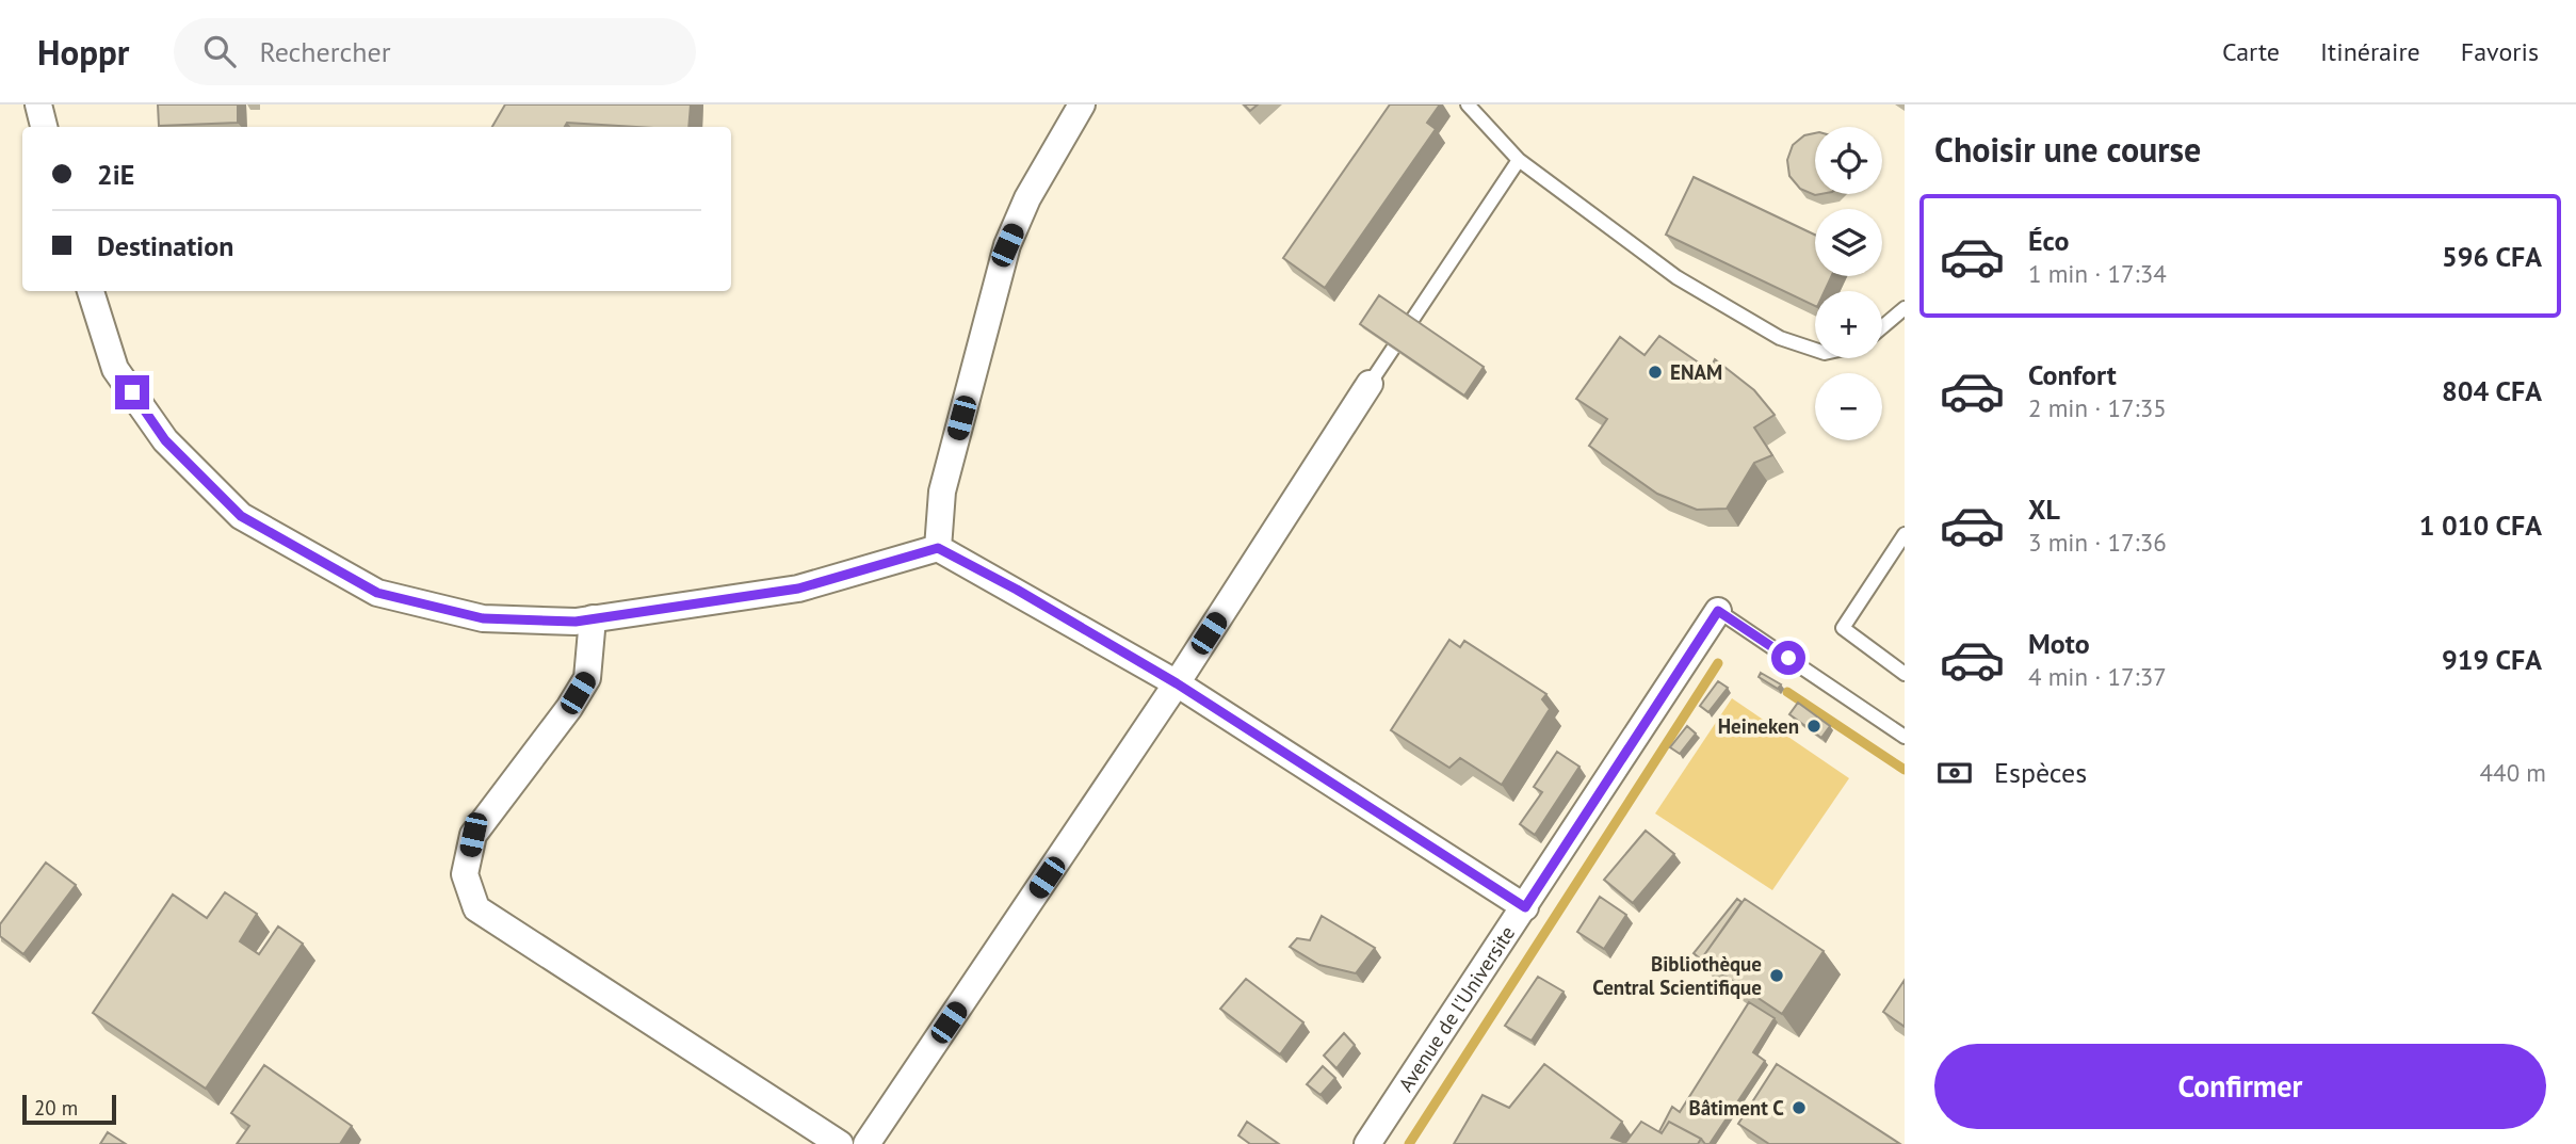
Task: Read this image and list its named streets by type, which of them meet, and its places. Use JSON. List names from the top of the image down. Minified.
{"streets":{"street":["Avenue de l'Universite"]},"places":["ENAM","Heineken","Bibliothèque Central Scientifique","Bâtiment C"],"scale_bar":"20 m","page":{"header":"Hoppr","search":"Rechercher","nav":["Carte","Itinéraire","Favoris"],"heading":"Choisir une course","map_buttons":["+","−"],"banner":["2iE","Destination"],"list":[{"name":"Éco","note":"1 min · 17:34","value":"596 CFA"},{"name":"Confort","note":"2 min · 17:35","value":"804 CFA"},{"name":"XL","note":"3 min · 17:36","value":"1 010 CFA"},{"name":"Moto","note":"4 min · 17:37","value":"919 CFA"}],"pay":["Espèces","440 m"],"buttons":"Confirmer","scale":"20 m"}}
